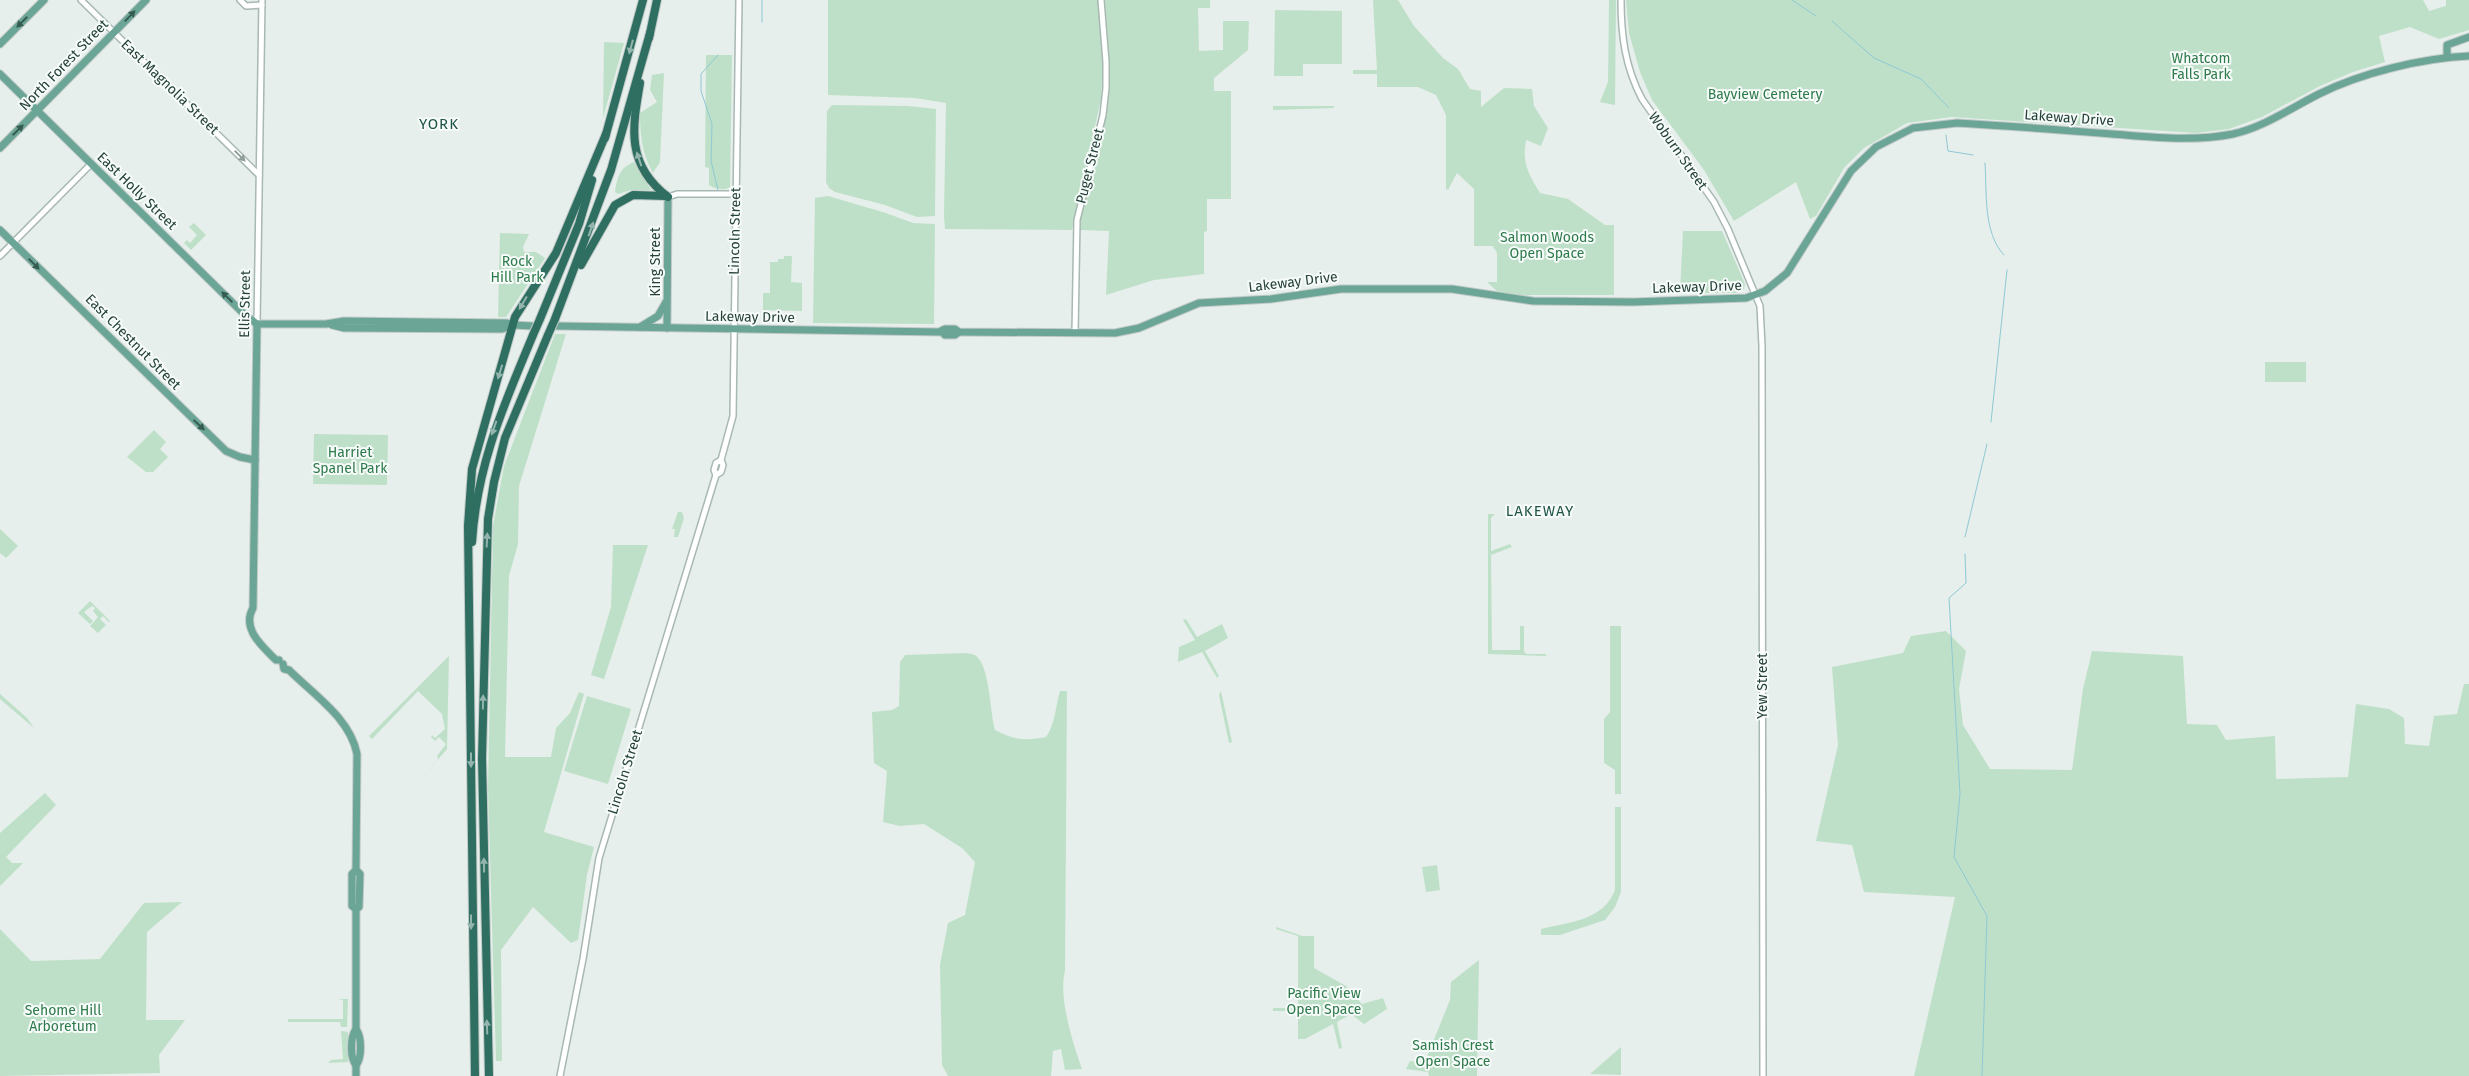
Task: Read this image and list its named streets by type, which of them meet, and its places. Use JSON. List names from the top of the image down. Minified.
{"streets":{"main road":["North Forest Street","Lakeway Drive","East Holly Street","King Street","Ellis Street","East Chestnut Street"],"street":["East Magnolia Street","Woburn Street","Puget Street","Lincoln Street","Yew Street"]},"crossings":[["North Forest Street","East Magnolia Street"],["North Forest Street","East Holly Street"],["East Magnolia Street","Ellis Street"],["Lakeway Drive","Woburn Street"],["Lakeway Drive","Puget Street"],["Lakeway Drive","Lincoln Street"],["Lakeway Drive","King Street"],["Lakeway Drive","Yew Street"],["Woburn Street","Yew Street"],["East Holly Street","Ellis Street"],["Ellis Street","East Chestnut Street"]],"one_way":["North Forest Street","East Magnolia Street","East Holly Street","East Chestnut Street"],"districts":["YORK","LAKEWAY"],"parks":["Whatcom Falls Park","Bayview Cemetery","Salmon Woods Open Space","Rock Hill Park","Harriet Spanel Park","Pacific View Open Space","Sehome Hill Arboretum","Samish Crest Open Space"]}
